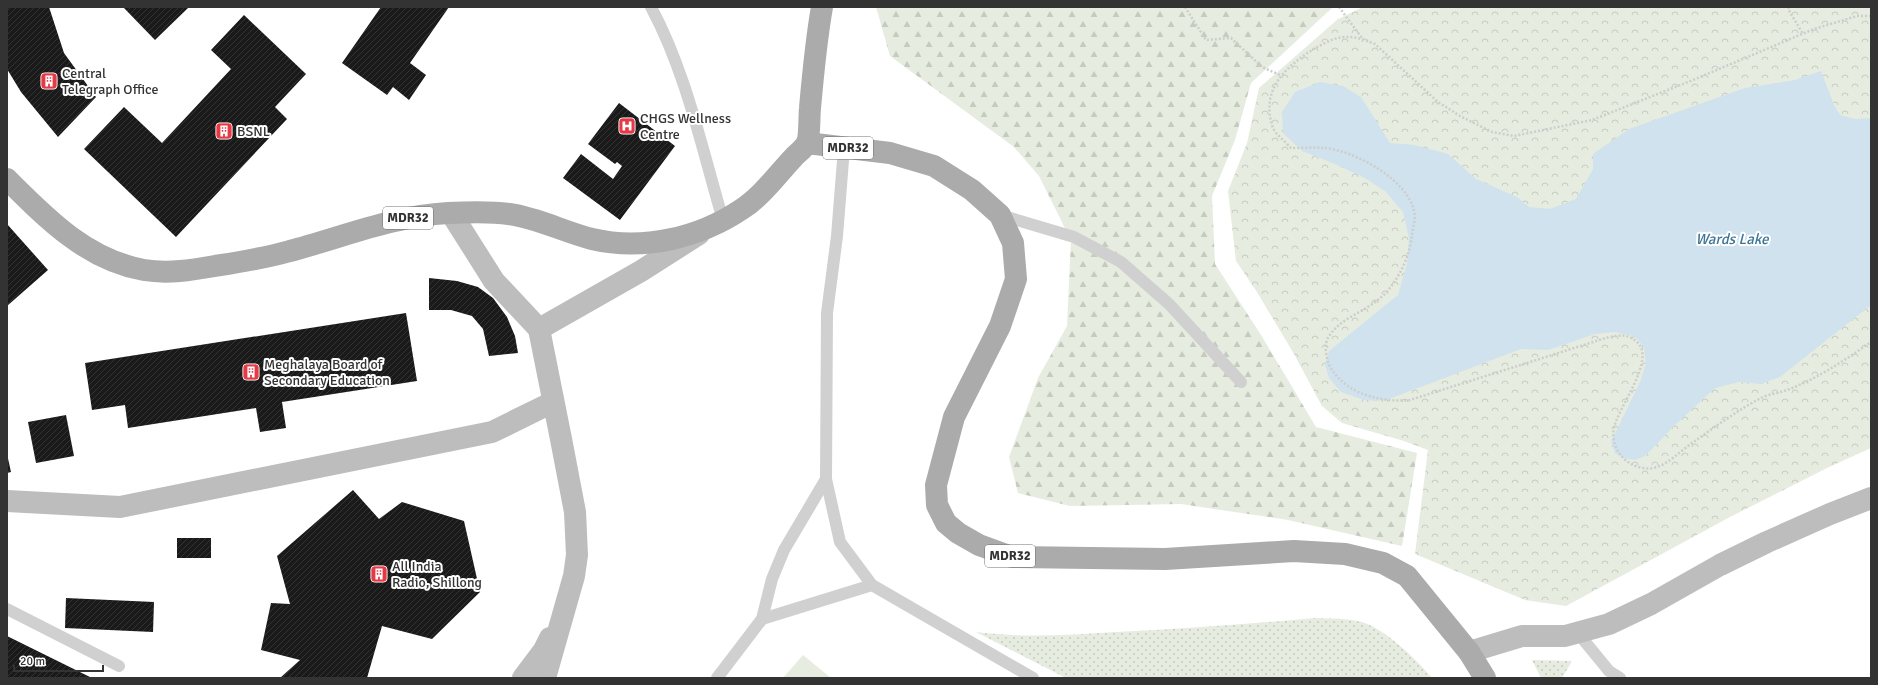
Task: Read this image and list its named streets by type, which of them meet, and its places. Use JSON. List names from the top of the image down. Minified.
{"streets":{"main road":["MDR32"]},"water":["Wards Lake"],"places":{"building":["Central Telegraph Office","BSNL","Meghalaya Board of Secondary Education","All India Radio, Shillong"],"hospital":["CHGS Wellness Centre"]},"scale_bar":"20 m"}
